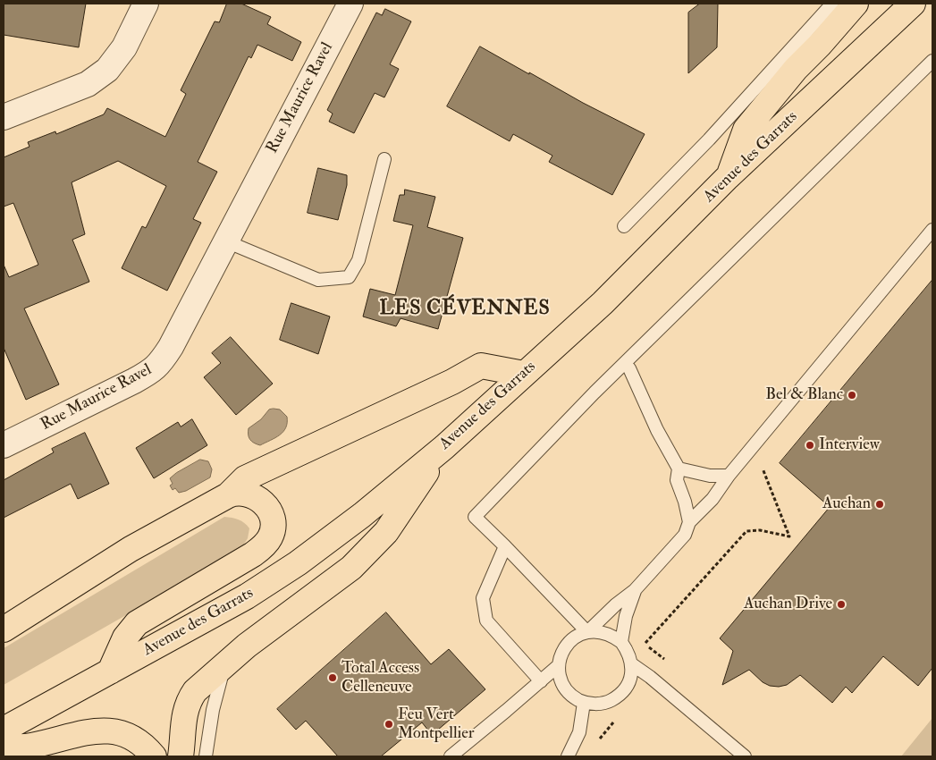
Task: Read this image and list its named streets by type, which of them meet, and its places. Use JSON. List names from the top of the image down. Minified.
{"streets":{"main road":["Avenue des Garrats"],"street":["Rue Maurice Ravel"]},"districts":["LES CÉVENNES"],"places":["Bel & Blanc","Interview","Auchan","Auchan Drive","Total Access Celleneuve","Feu Vert Montpellier"]}
